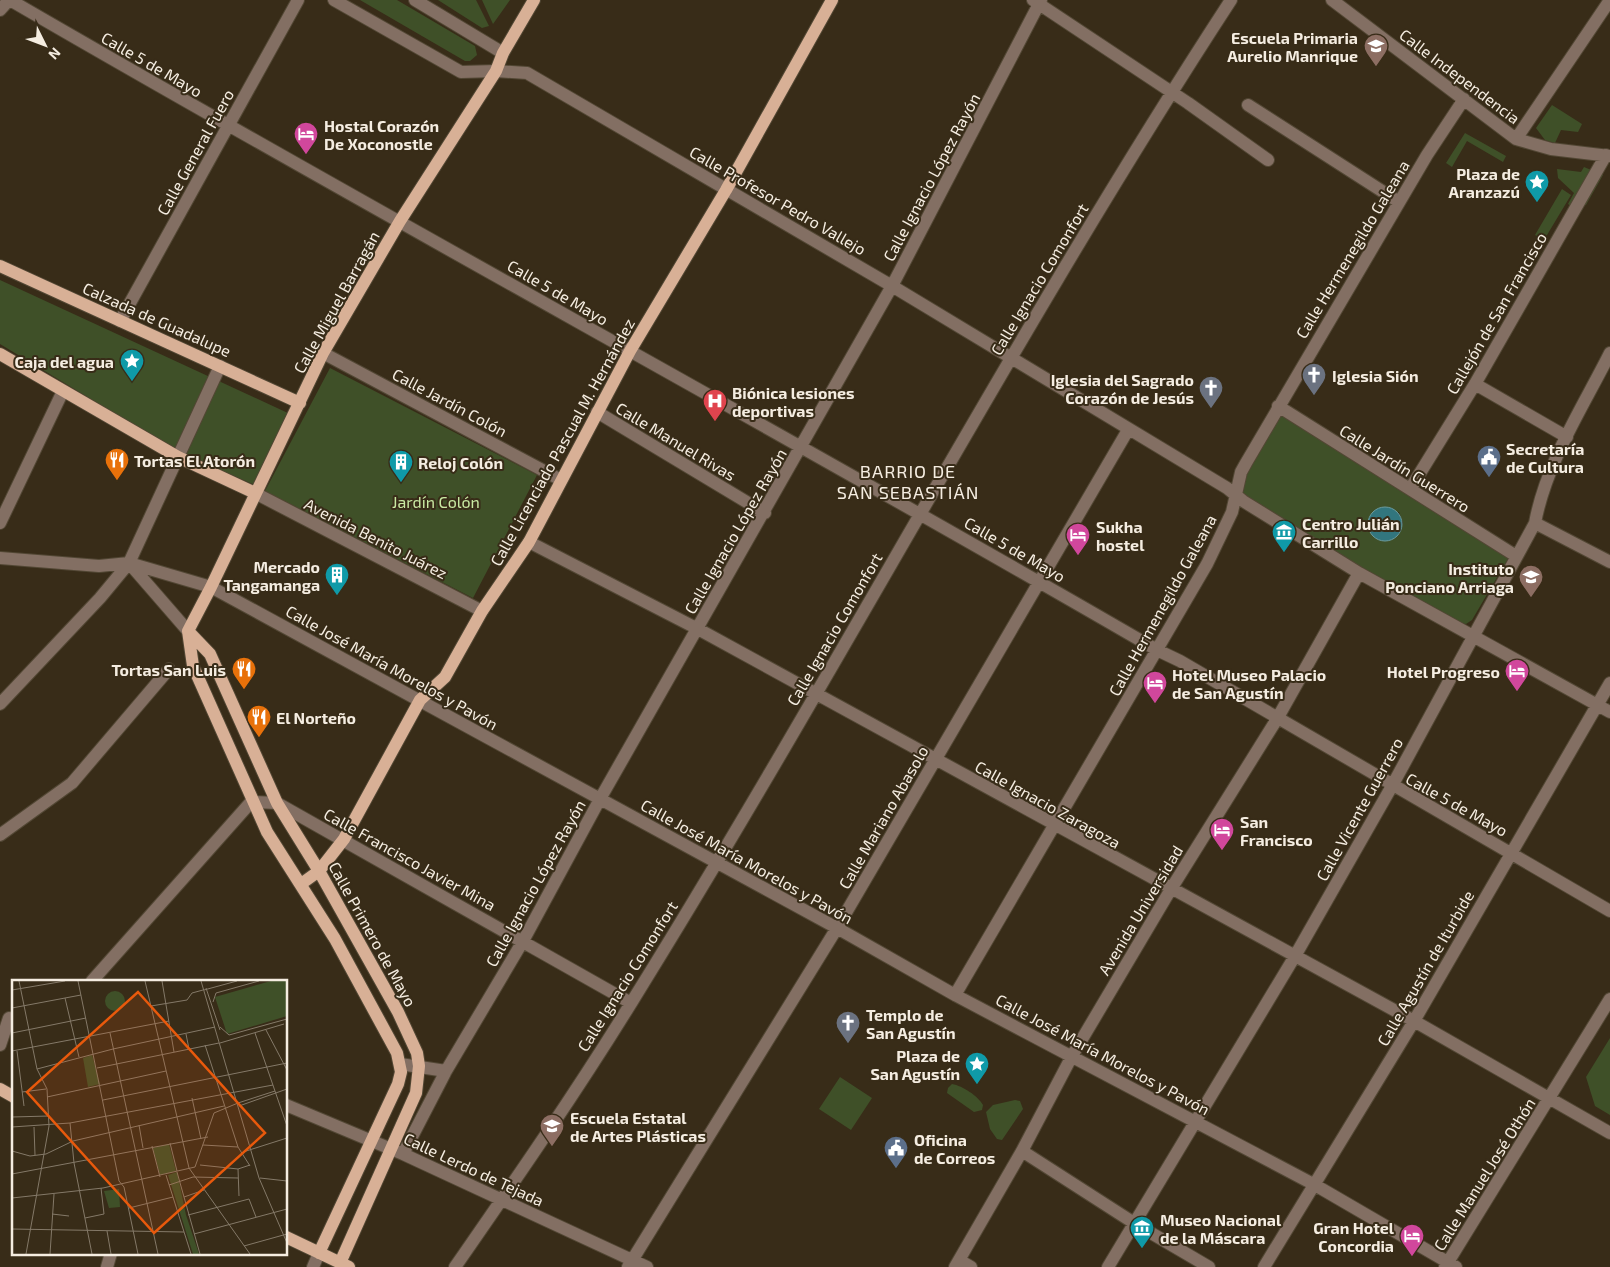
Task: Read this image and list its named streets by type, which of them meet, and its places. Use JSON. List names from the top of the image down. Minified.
{"streets":{"main road":["Calle Miguel Barragán","Calzada de Guadalupe","Calle Licenciado Pascual M. Hernández","Calle Primero de Mayo"],"street":["Calle 5 de Mayo","Calle Independencia","Calle General Fuero","Calle Ignacio López Rayón","Calle Profesor Pedro Vallejo","Calle Hermenegildo Galeana","Calle Ignacio Comonfort","Callejón de San Francisco","Calle Jardín Colón","Calle Manuel Rivas","Calle Jardín Guerrero","Avenida Benito Juárez","Calle José María Morelos y Pavón","Calle Ignacio Zaragoza","Calle Vicente Guerrero","Calle Mariano Abasolo","Calle Francisco Javier Mina","Avenida Universidad","Calle Agustín de Iturbide","Calle Lerdo de Tejada","Calle Manuel José Othón"]},"crossings":[["Calle 5 de Mayo","Calle General Fuero"],["Calle 5 de Mayo","Calle Ignacio López Rayón"],["Calle 5 de Mayo","Calle Hermenegildo Galeana"],["Calle 5 de Mayo","Calle Ignacio Comonfort"],["Calle 5 de Mayo","Calle Miguel Barragán"],["Calle 5 de Mayo","Calle Licenciado Pascual M. Hernández"],["Calle 5 de Mayo","Calle Vicente Guerrero"],["Calle 5 de Mayo","Calle Mariano Abasolo"],["Calle 5 de Mayo","Avenida Universidad"],["Calle 5 de Mayo","Calle Agustín de Iturbide"],["Calle Independencia","Calle Hermenegildo Galeana"],["Calle Independencia","Callejón de San Francisco"],["Calle General Fuero","Calzada de Guadalupe"],["Calle Ignacio López Rayón","Calle Profesor Pedro Vallejo"],["Calle Ignacio López Rayón","Calle Manuel Rivas"],["Calle Ignacio López Rayón","Calle José María Morelos y Pavón"],["Calle Ignacio López Rayón","Calle Ignacio Zaragoza"],["Calle Ignacio López Rayón","Calle Francisco Javier Mina"],["Calle Ignacio López Rayón","Calle Primero de Mayo"],["Calle Ignacio López Rayón","Calle Lerdo de Tejada"],["Calle Profesor Pedro Vallejo","Calle Hermenegildo Galeana"],["Calle Profesor Pedro Vallejo","Calle Ignacio Comonfort"],["Calle Profesor Pedro Vallejo","Calle Miguel Barragán"],["Calle Profesor Pedro Vallejo","Calle Licenciado Pascual M. Hernández"],["Calle Profesor Pedro Vallejo","Calle Mariano Abasolo"],["Calle Hermenegildo Galeana","Calle Jardín Guerrero"],["Calle Hermenegildo Galeana","Calle José María Morelos y Pavón"],["Calle Hermenegildo Galeana","Calle Ignacio Zaragoza"],["Calle Ignacio Comonfort","Calle José María Morelos y Pavón"],["Calle Ignacio Comonfort","Calle Ignacio Zaragoza"],["Calle Ignacio Comonfort","Calle Francisco Javier Mina"],["Calle Ignacio Comonfort","Calle Lerdo de Tejada"],["Calle Miguel Barragán","Calzada de Guadalupe"],["Calle Miguel Barragán","Calle Jardín Colón"],["Calle Miguel Barragán","Avenida Benito Juárez"],["Calle Miguel Barragán","Calle José María Morelos y Pavón"],["Calle Miguel Barragán","Calle Primero de Mayo"],["Calle Jardín Colón","Calle Licenciado Pascual M. Hernández"],["Calle Manuel Rivas","Calle Licenciado Pascual M. Hernández"],["Calle Licenciado Pascual M. Hernández","Avenida Benito Juárez"],["Calle Licenciado Pascual M. Hernández","Calle José María Morelos y Pavón"],["Calle Licenciado Pascual M. Hernández","Calle Ignacio Zaragoza"],["Calle Licenciado Pascual M. Hernández","Calle Francisco Javier Mina"],["Calle Licenciado Pascual M. Hernández","Calle Primero de Mayo"],["Calle Jardín Guerrero","Calle Vicente Guerrero"],["Calle José María Morelos y Pavón","Calle Vicente Guerrero"],["Calle José María Morelos y Pavón","Calle Mariano Abasolo"],["Calle José María Morelos y Pavón","Avenida Universidad"],["Calle José María Morelos y Pavón","Calle Primero de Mayo"],["Calle José María Morelos y Pavón","Calle Agustín de Iturbide"],["Calle José María Morelos y Pavón","Calle Manuel José Othón"],["Calle Ignacio Zaragoza","Calle Vicente Guerrero"],["Calle Ignacio Zaragoza","Calle Mariano Abasolo"],["Calle Ignacio Zaragoza","Avenida Universidad"],["Calle Ignacio Zaragoza","Calle Agustín de Iturbide"],["Calle Ignacio Zaragoza","Calle Manuel José Othón"],["Calle Mariano Abasolo","Calle Lerdo de Tejada"],["Calle Francisco Javier Mina","Calle Primero de Mayo"],["Calle Primero de Mayo","Calle Lerdo de Tejada"]],"districts":["BARRIO DE SAN SEBASTIÁN"],"parks":["Jardín Colón"],"places":{"school or university":["Escuela Primaria Aurelio Manrique","Instituto Ponciano Arriaga","Escuela Estatal de Artes Plásticas"],"hotel":["Hostal Corazón De Xoconostle","Sukha hostel","Hotel Progreso","Hotel Museo Palacio de San Agustín","San Francisco","Gran Hotel Concordia"],"place":["Plaza de Aranzazú","Caja del agua","Plaza de San Agustín"],"church":["Iglesia Sión","Iglesia del Sagrado Corazón de Jesús","Templo de San Agustín"],"hospital":["Biónica lesiones deportivas"],"public building":["Secretaría de Cultura","Oficina de Correos"],"restaurant":["Tortas El Atorón","Tortas San Luis","El Norteño"],"building":["Reloj Colón","Mercado Tangamanga"],"museum":["Centro Julián Carrillo","Museo Nacional de la Máscara"]},"north":"bottom right"}
